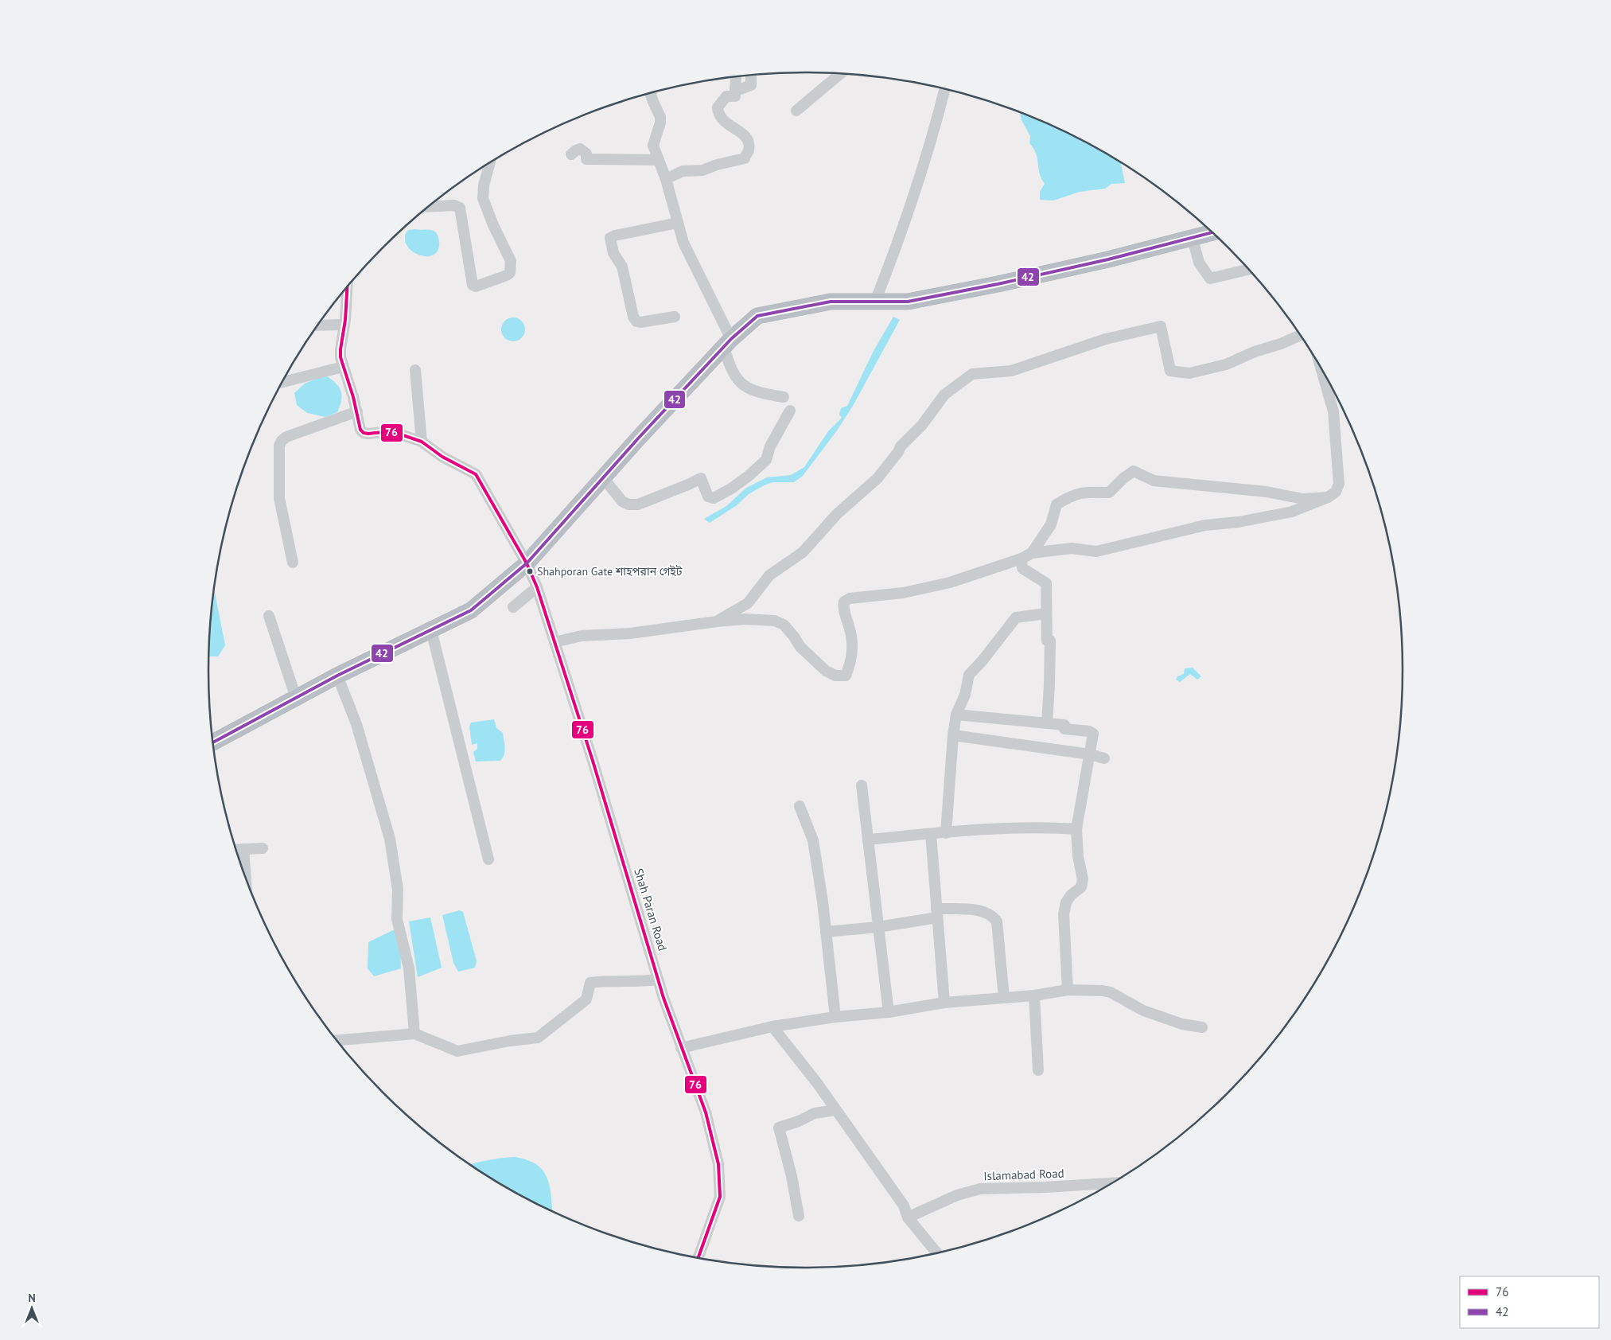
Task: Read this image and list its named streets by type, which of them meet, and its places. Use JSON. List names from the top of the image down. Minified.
{"streets":{"street":["Shah Paran Road","Islamabad Road"]},"places":["Shahporan Gate শাহপরান গেইট"],"lines":["transit line 42","transit line 76"],"legend":["76","42"],"north":"top"}
